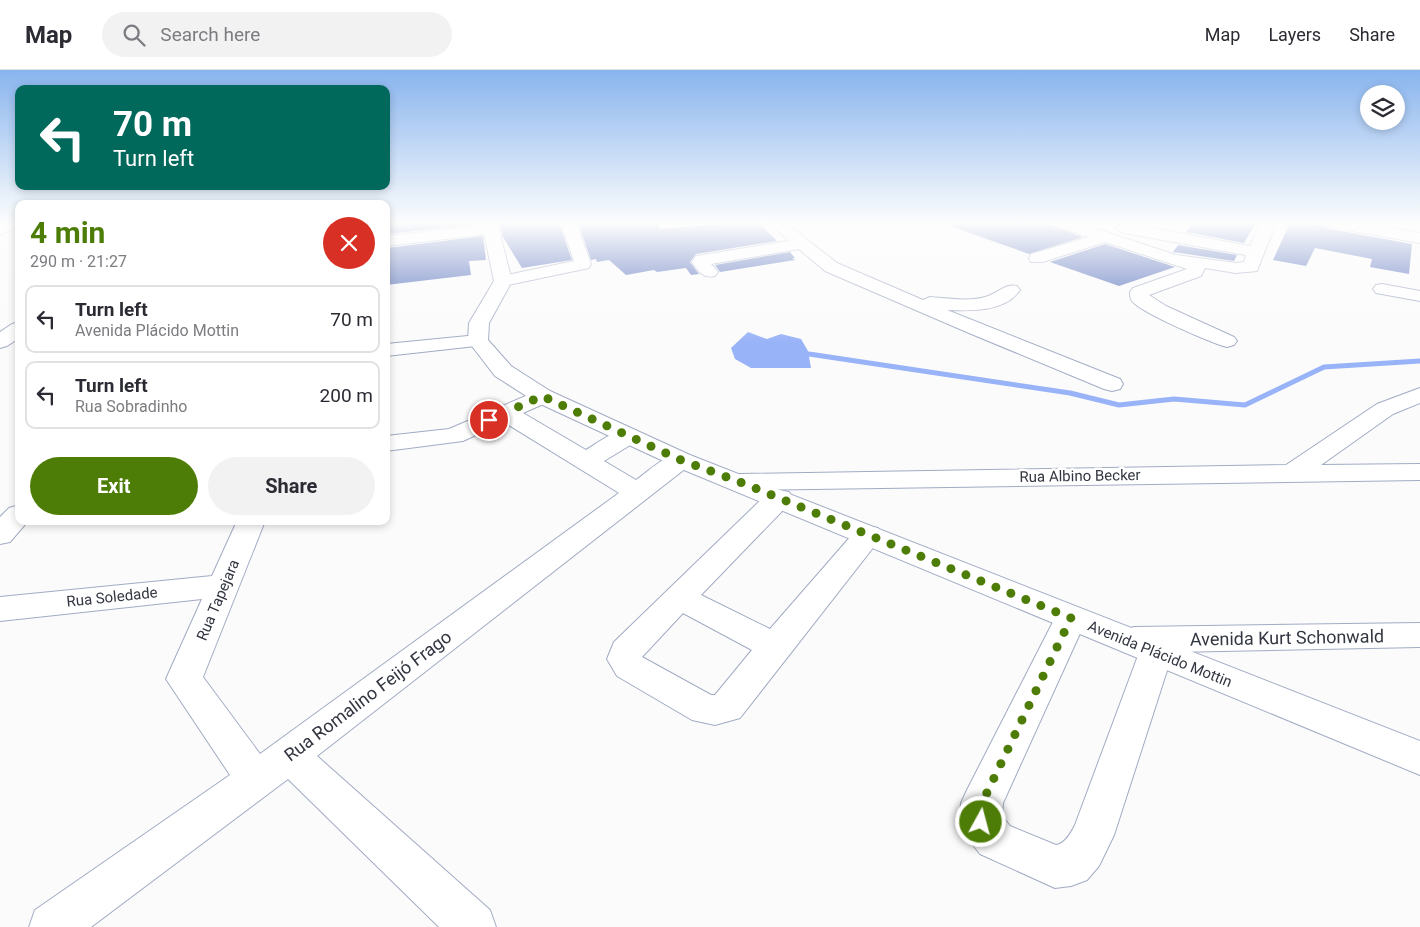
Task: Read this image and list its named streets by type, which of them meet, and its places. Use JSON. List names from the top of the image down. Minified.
{"streets":{"street":["Rua Albino Becker","Rua Soledade","Rua Tapejara","Avenida Kurt Schonwald","Avenida Plácido Mottin","Rua Romalino Feijó Frago"]},"crossings":[["Rua Albino Becker","Avenida Plácido Mottin"],["Rua Soledade","Rua Tapejara"],["Rua Tapejara","Rua Romalino Feijó Frago"],["Avenida Kurt Schonwald","Avenida Plácido Mottin"],["Avenida Plácido Mottin","Rua Romalino Feijó Frago"]],"page":{"header":"Map","search":"Search here","nav":["Map","Layers","Share"],"turn":["70 m","Turn left"],"heading":["4 min","290 m · 21:27"],"list":[{"name":"Turn left","note":"Avenida Plácido Mottin","value":"70 m"},{"name":"Turn left","note":"Rua Sobradinho","value":"200 m"}],"buttons":["Exit","Share"]}}
